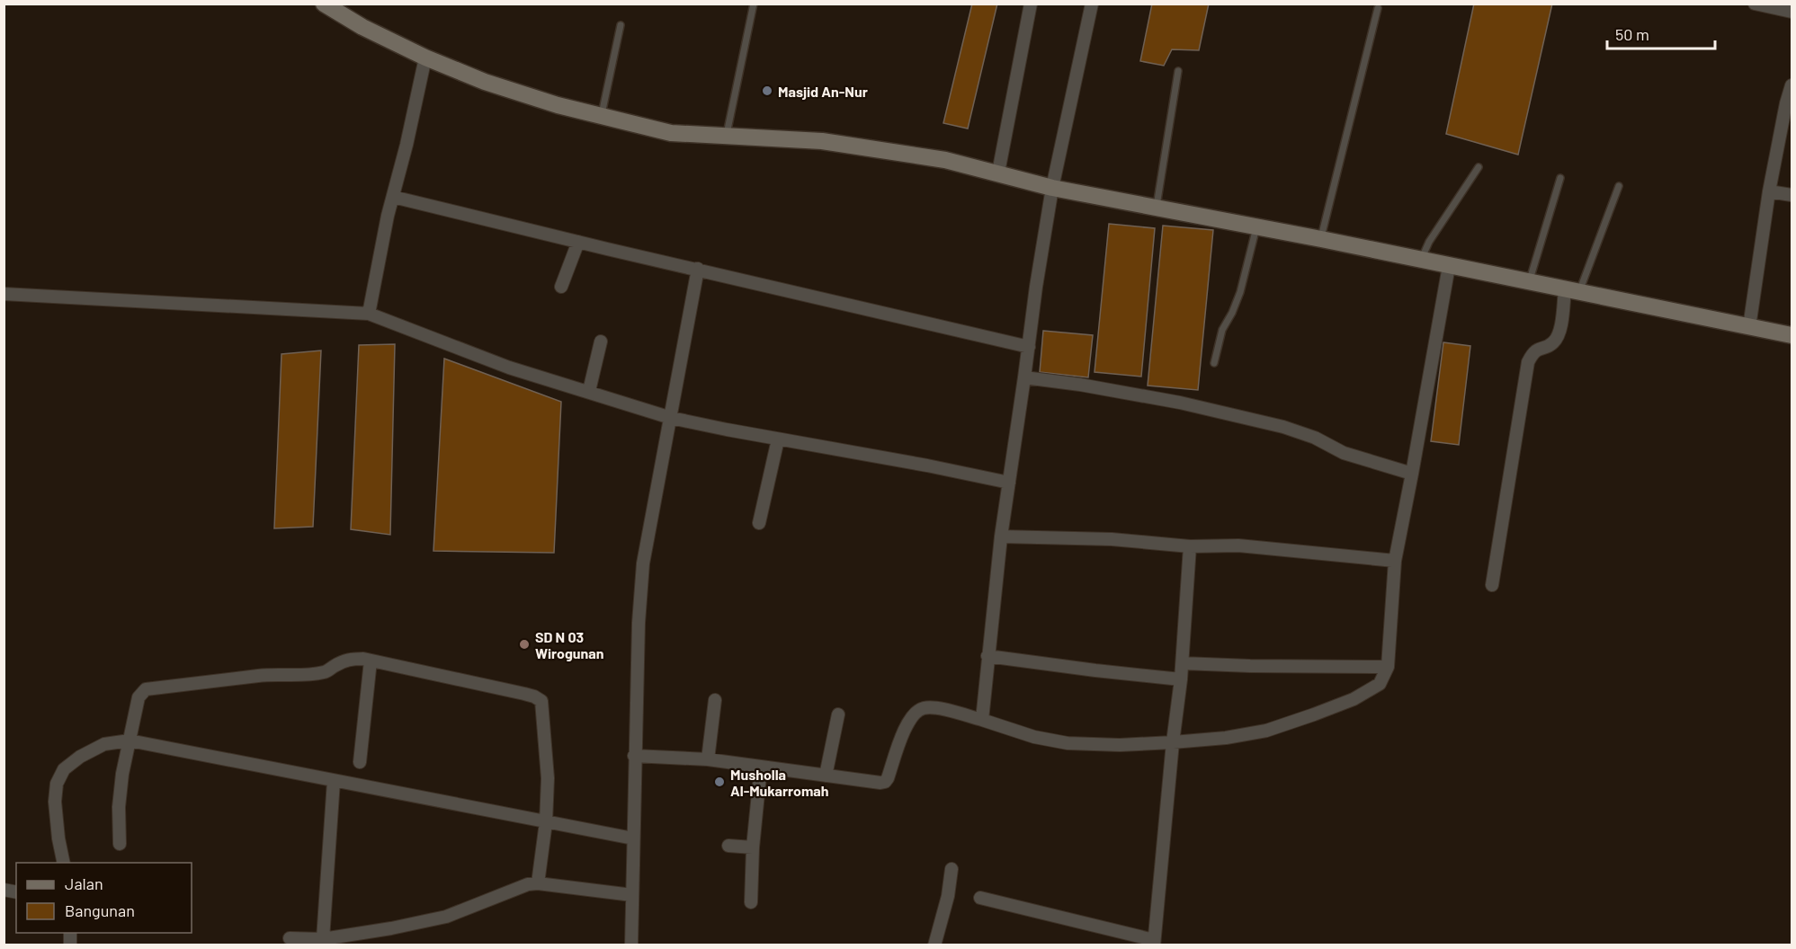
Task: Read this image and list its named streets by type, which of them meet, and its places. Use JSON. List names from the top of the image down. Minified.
{"places":["Masjid An-Nur","SD N 03 Wirogunan","Musholla Al-Mukarromah"],"legend":["Jalan","Bangunan"],"scale_bar":"50 m"}
